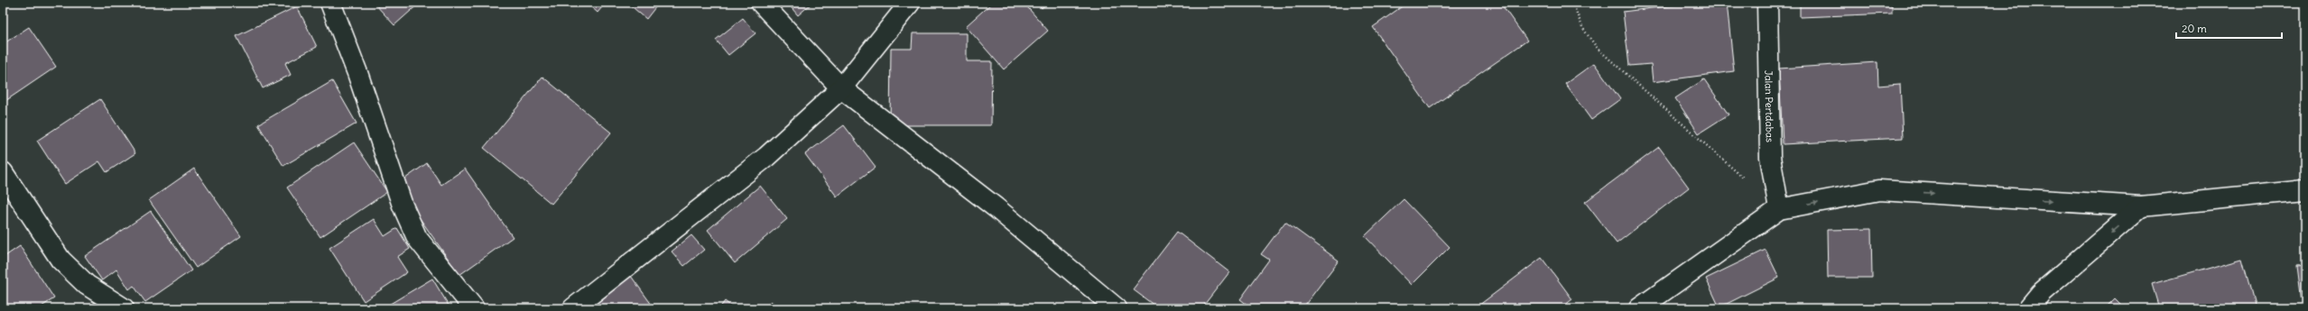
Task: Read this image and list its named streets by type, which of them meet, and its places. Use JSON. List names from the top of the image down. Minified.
{"streets":{"street":["Jalan Pertdabas"]},"scale_bar":"20 m"}
